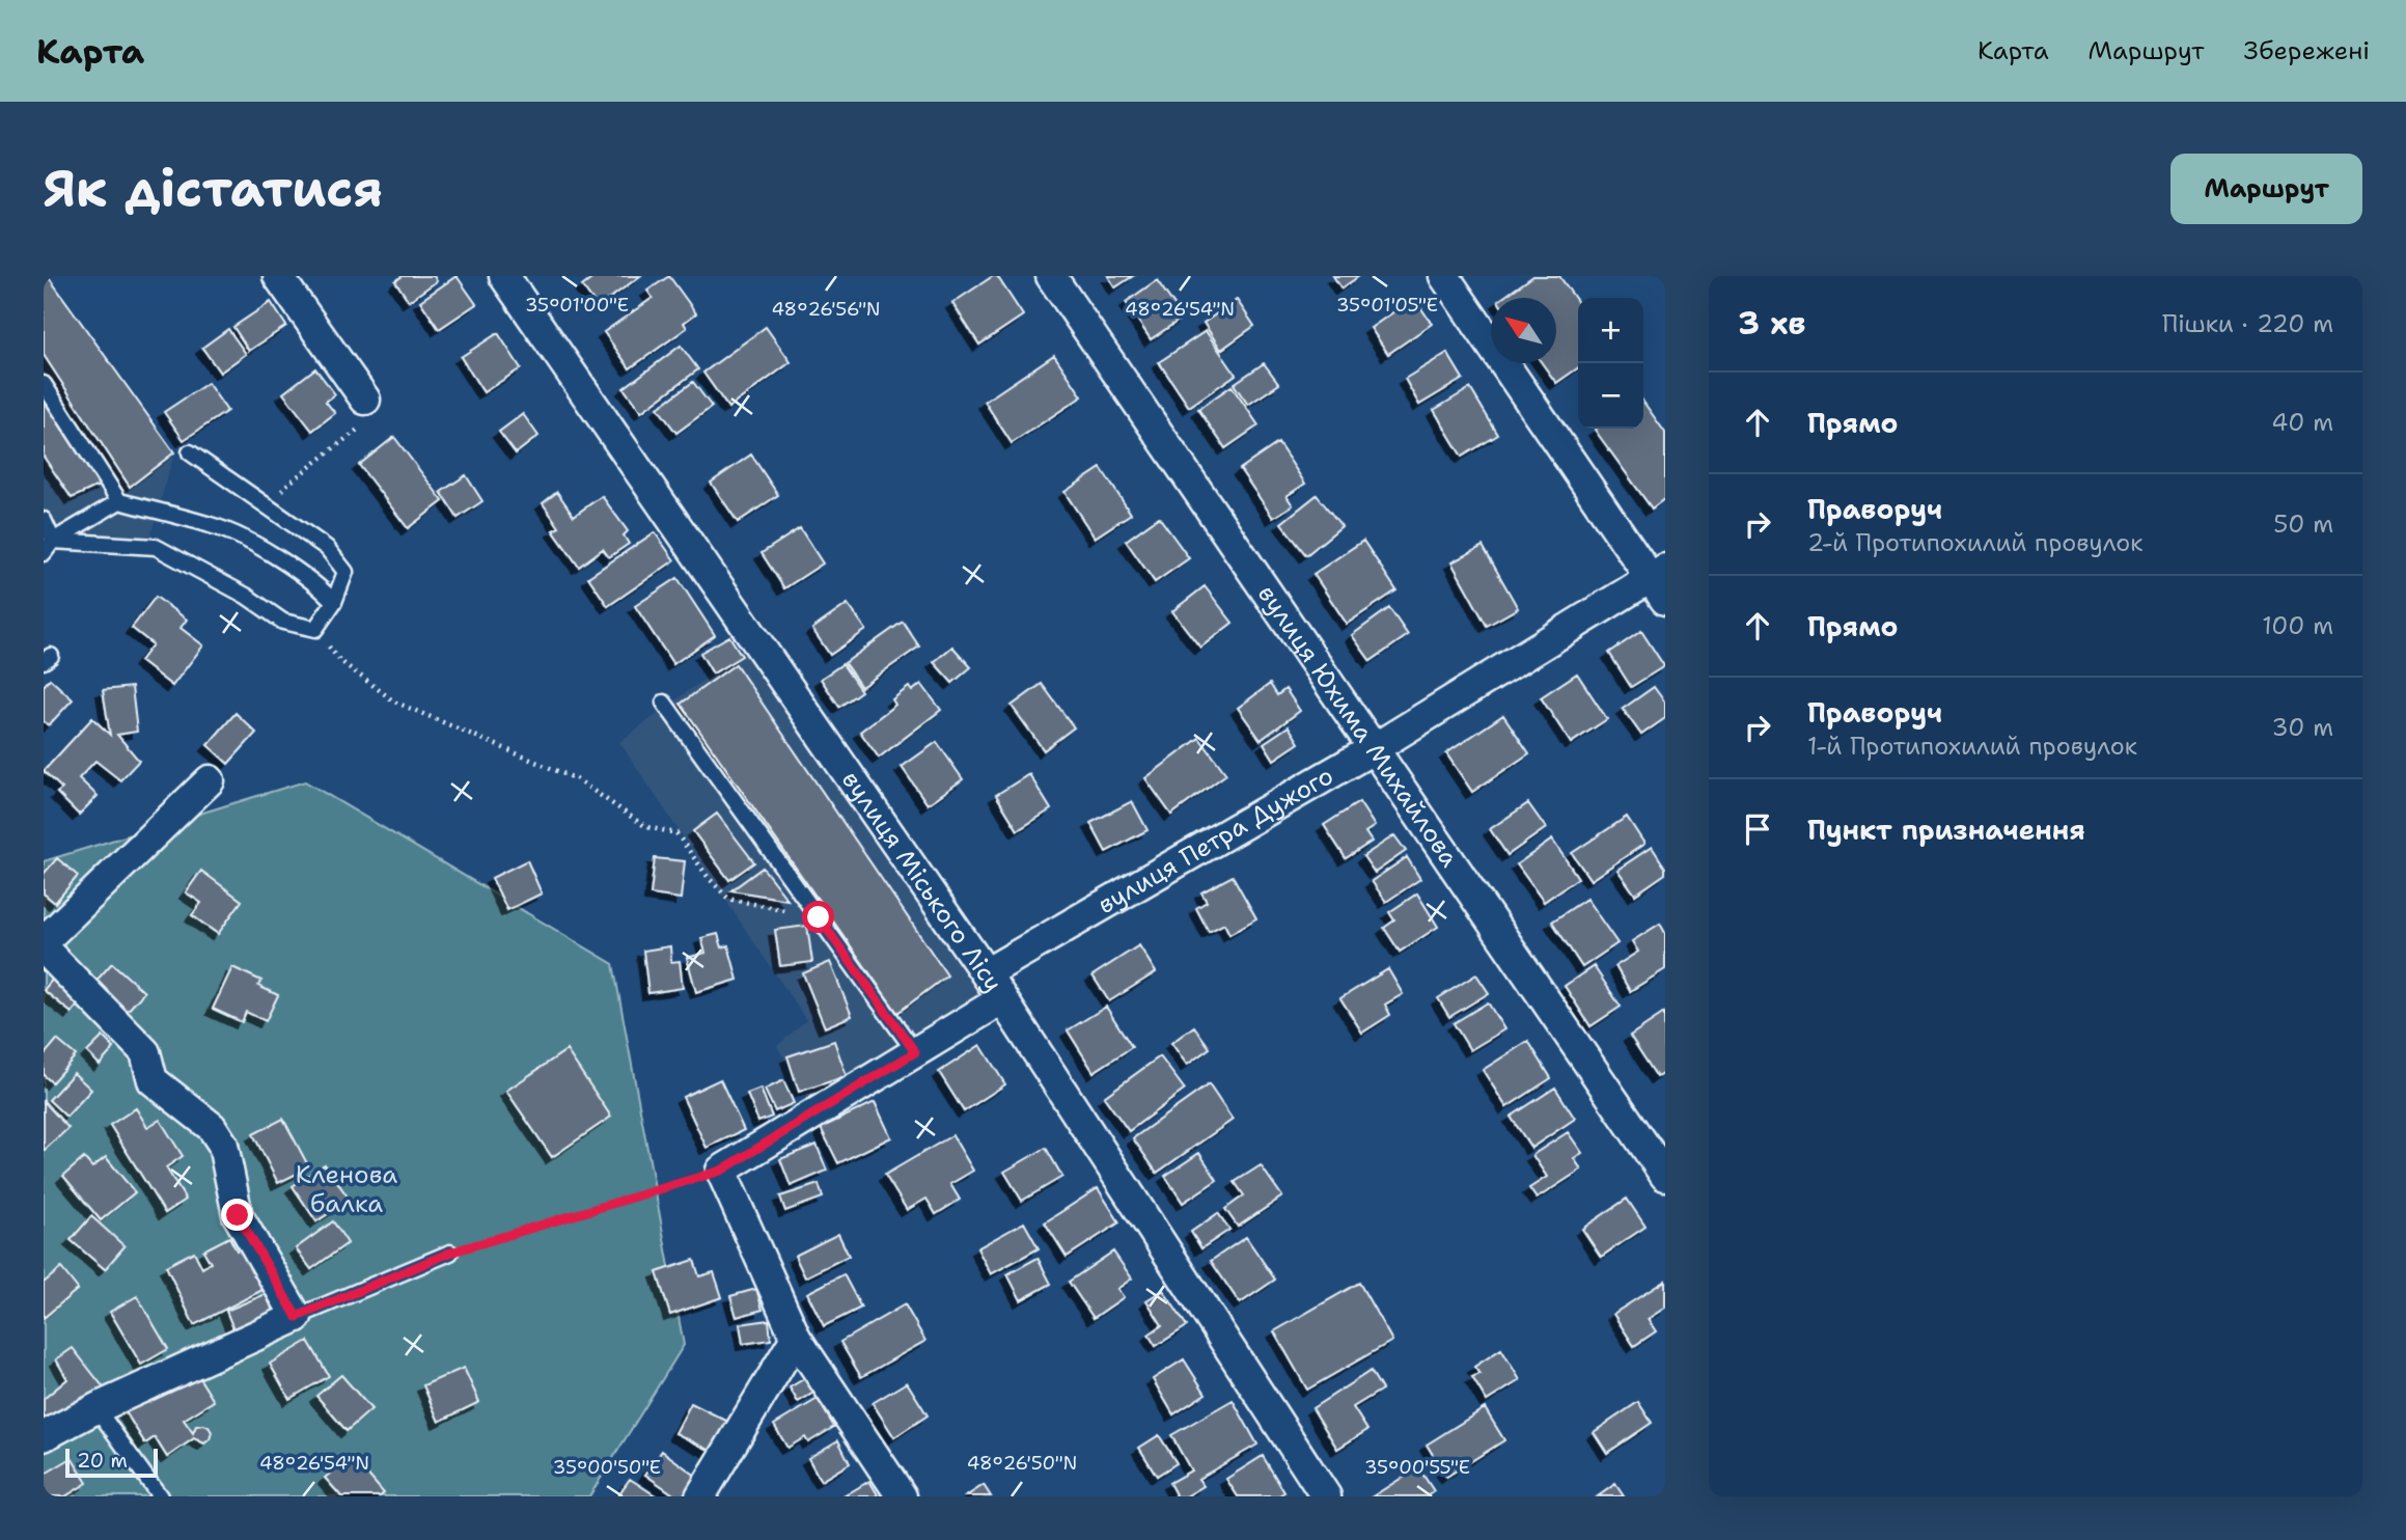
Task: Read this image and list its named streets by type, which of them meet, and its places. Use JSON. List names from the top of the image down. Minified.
{"streets":{"street":["вулиця Юхима Михайлова","вулиця Петра Дужого","вулиця Міського Лісу"]},"crossings":[["вулиця Юхима Михайлова","вулиця Петра Дужого"],["вулиця Петра Дужого","вулиця Міського Лісу"]],"parks":["Кленова балка"],"scale_bar":"20 m","north":"top left","page":{"header":"Карта","nav":["Карта","Маршрут","Збережені"],"buttons":"Маршрут","title":"Як дістатися","heading":["3 хв","Пішки · 220 m"],"map_buttons":["+","−"],"list":[["Прямо","40 m"],["Праворуч","2-й Протипохилий провулок","50 m"],["Прямо","100 m"],["Праворуч","1-й Протипохилий провулок","30 m"],"Пункт призначення"],"scale":"20 m"},"coordinates":["35°01'00\"E","35°01'05\"E","48°26'56\"N","48°26'54\"N","48°26'50\"N","35°00'50\"E","35°00'55\"E"]}
